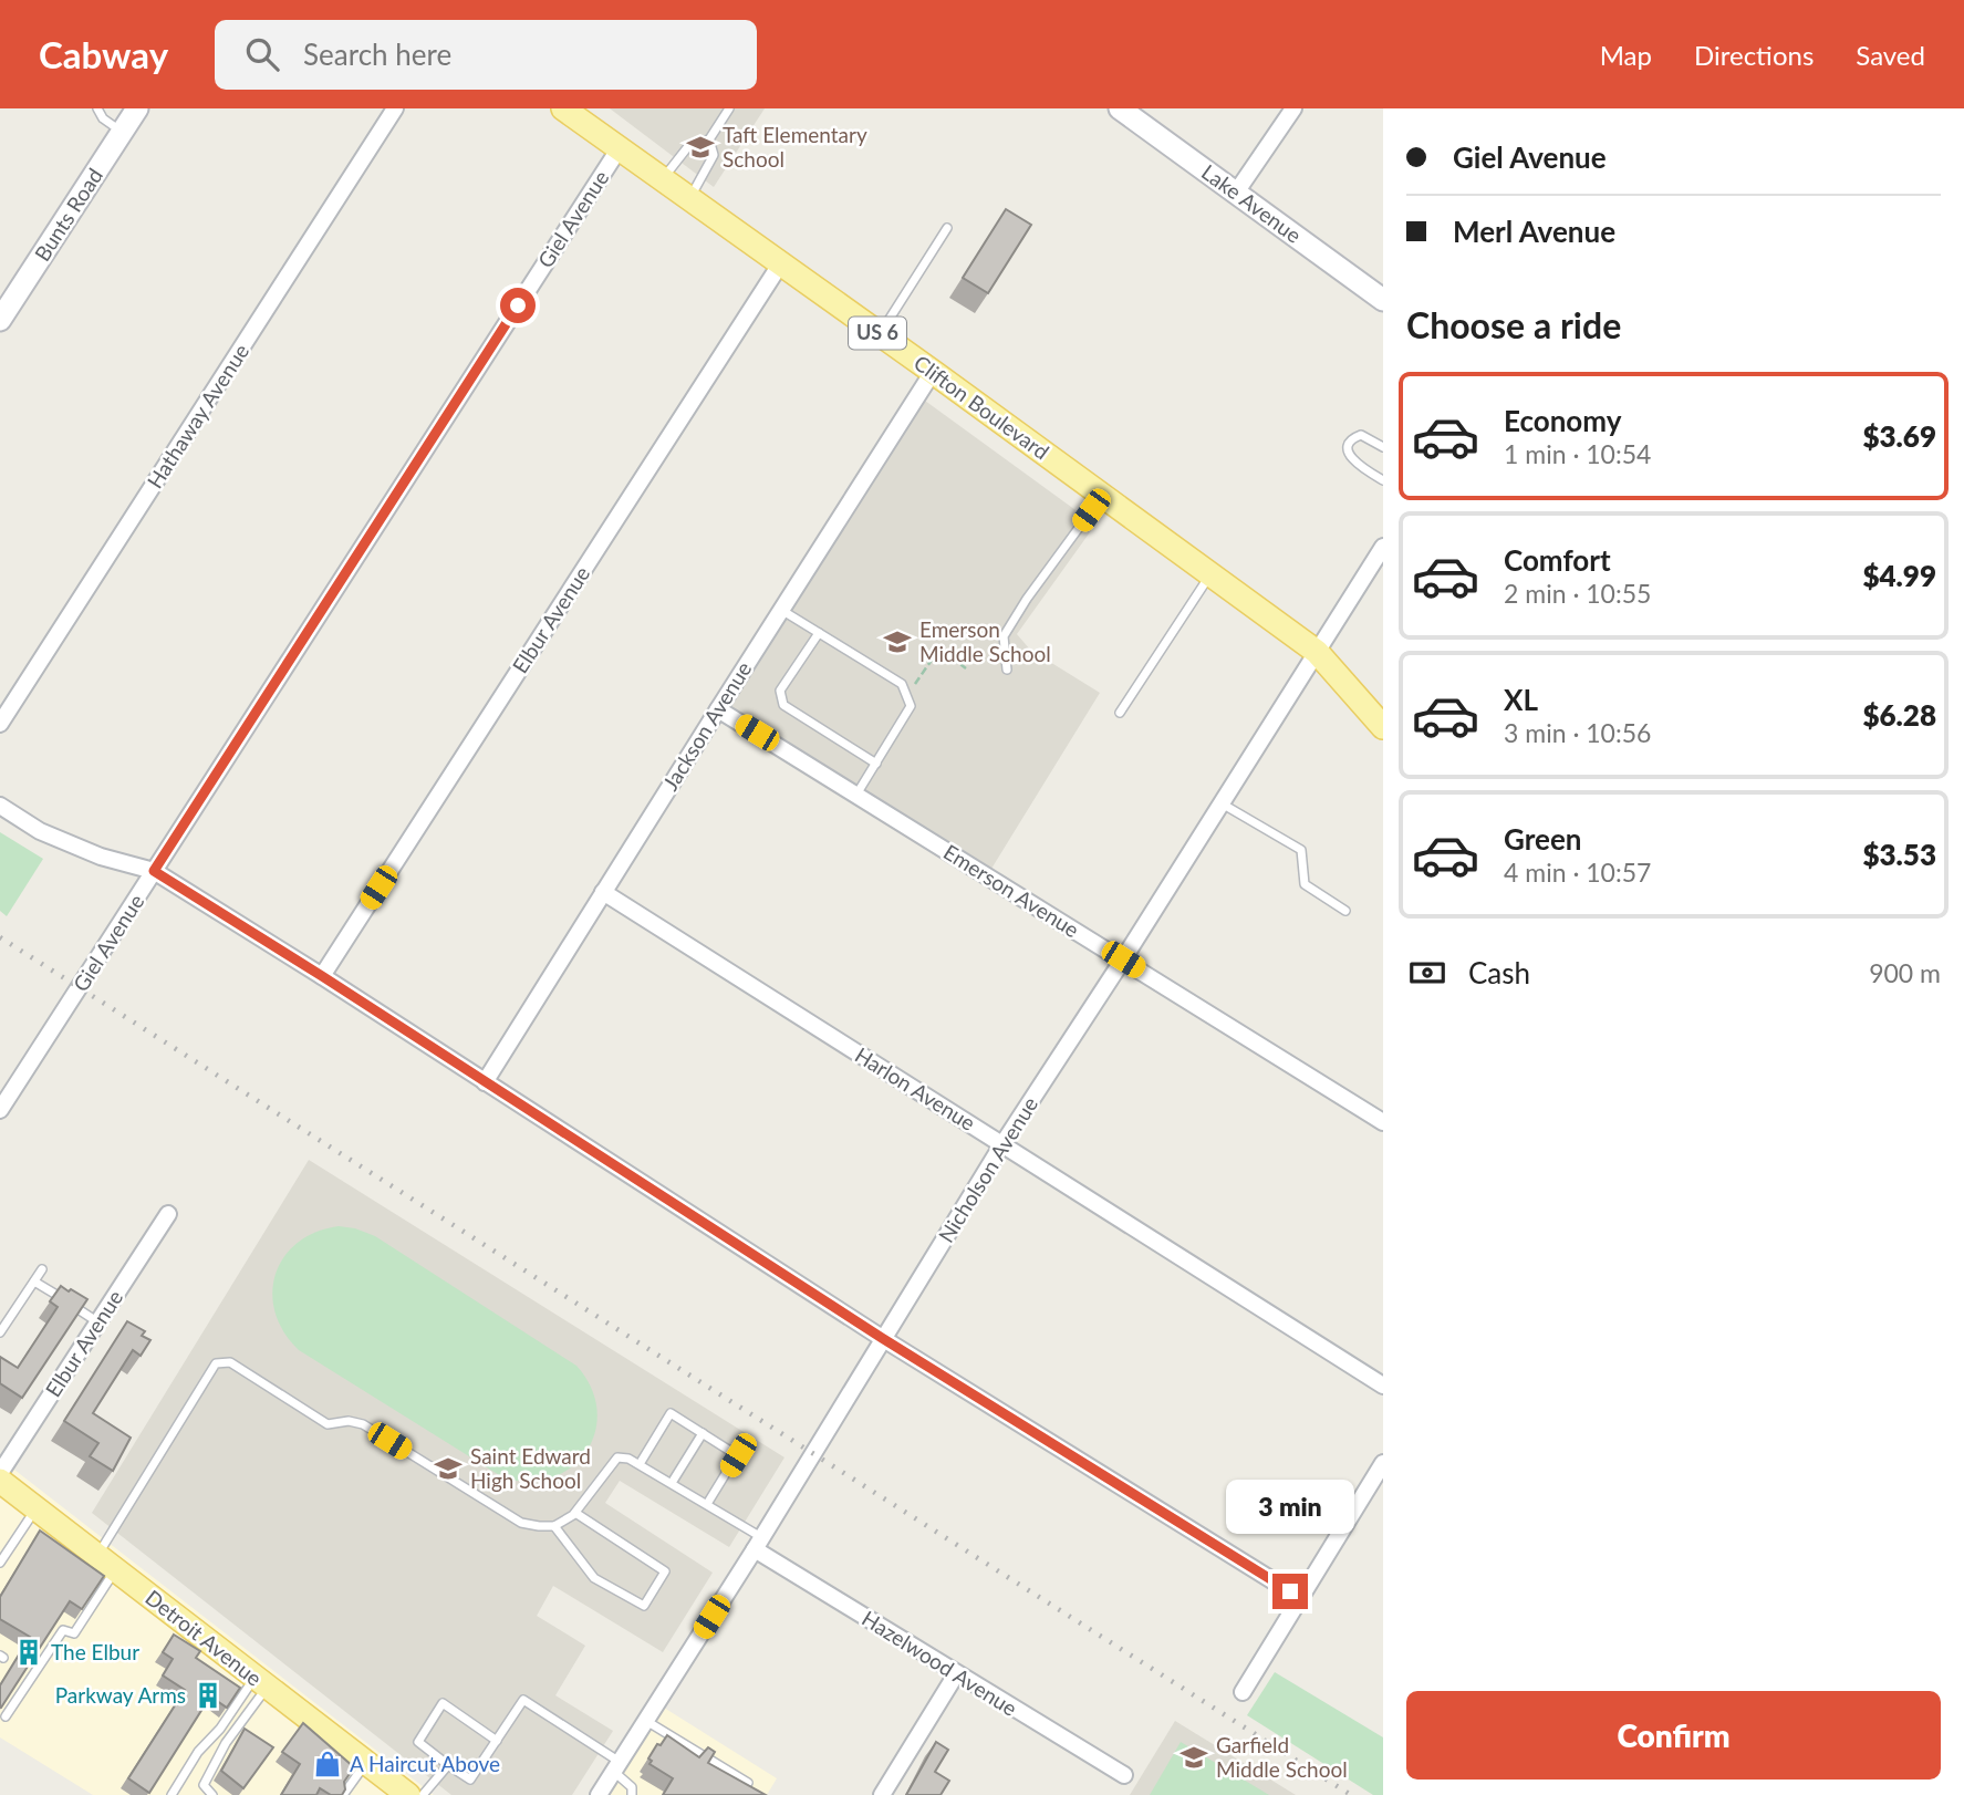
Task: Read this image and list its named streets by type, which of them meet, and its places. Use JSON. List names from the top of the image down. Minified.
{"streets":{"main road":["US 6","Clifton Boulevard","Detroit Avenue"],"street":["Lake Avenue","Bunts Road","Giel Avenue","Hathaway Avenue","Elbur Avenue","Jackson Avenue","Emerson Avenue","Harlon Avenue","Nicholson Avenue","Hazelwood Avenue"]},"crossings":[["Giel Avenue","Clifton Boulevard"],["Clifton Boulevard","Elbur Avenue"],["Clifton Boulevard","Jackson Avenue"],["Clifton Boulevard","Nicholson Avenue"],["Elbur Avenue","Detroit Avenue"],["Jackson Avenue","Emerson Avenue"],["Jackson Avenue","Harlon Avenue"],["Emerson Avenue","Nicholson Avenue"],["Harlon Avenue","Nicholson Avenue"],["Nicholson Avenue","Hazelwood Avenue"]],"places":{"school or university":["Taft Elementary School","Emerson Middle School","Saint Edward High School","Garfield Middle School"],"building":["The Elbur","Parkway Arms"],"shop":["A Haircut Above"]},"page":{"header":"Cabway","search":"Search here","nav":["Map","Directions","Saved"],"banner":["Giel Avenue","Merl Avenue"],"heading":"Choose a ride","list":[{"name":"Economy","note":"1 min · 10:54","value":"$3.69"},{"name":"Comfort","note":"2 min · 10:55","value":"$4.99"},{"name":"XL","note":"3 min · 10:56","value":"$6.28"},{"name":"Green","note":"4 min · 10:57","value":"$3.53"}],"pay":["Cash","900 m"],"bubble":"3 min","buttons":"Confirm"}}
